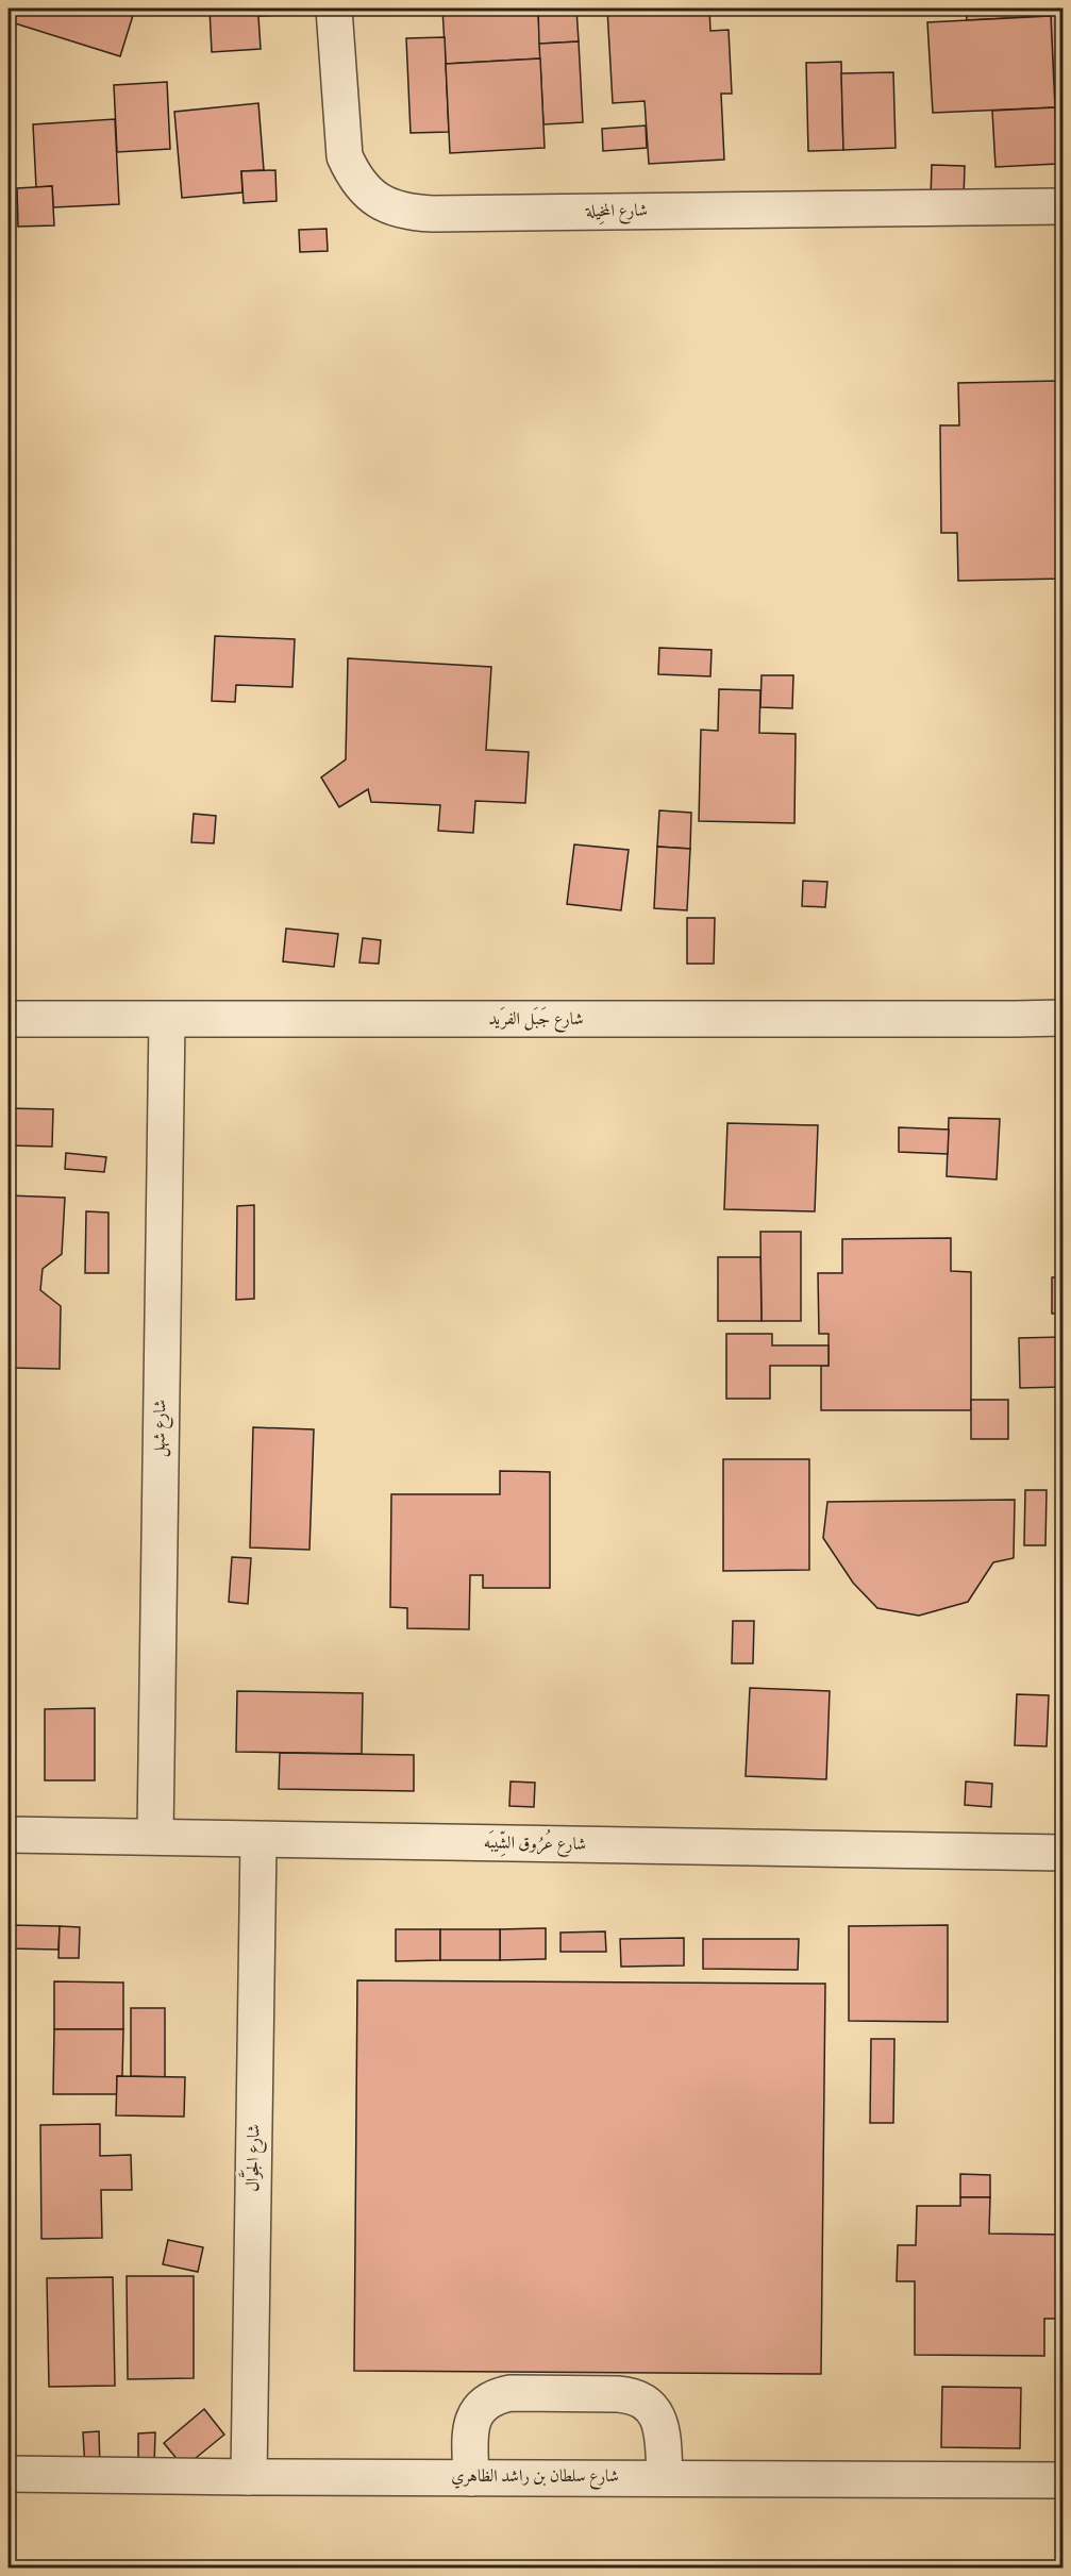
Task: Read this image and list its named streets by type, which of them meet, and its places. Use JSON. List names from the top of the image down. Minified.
{"streets":{"street":["شارع المخِيلة","شارع جَبَل الفرَيد","شارع شهل","شارع عُرُوق الشِّيبَه","شارع الجَوَّال","شارع سلطان بن راشد الظاهري"]},"crossings":[["شارع جَبَل الفرَيد","شارع شهل"],["شارع شهل","شارع عُرُوق الشِّيبَه"],["شارع عُرُوق الشِّيبَه","شارع الجَوَّال"],["شارع الجَوَّال","شارع سلطان بن راشد الظاهري"]]}
